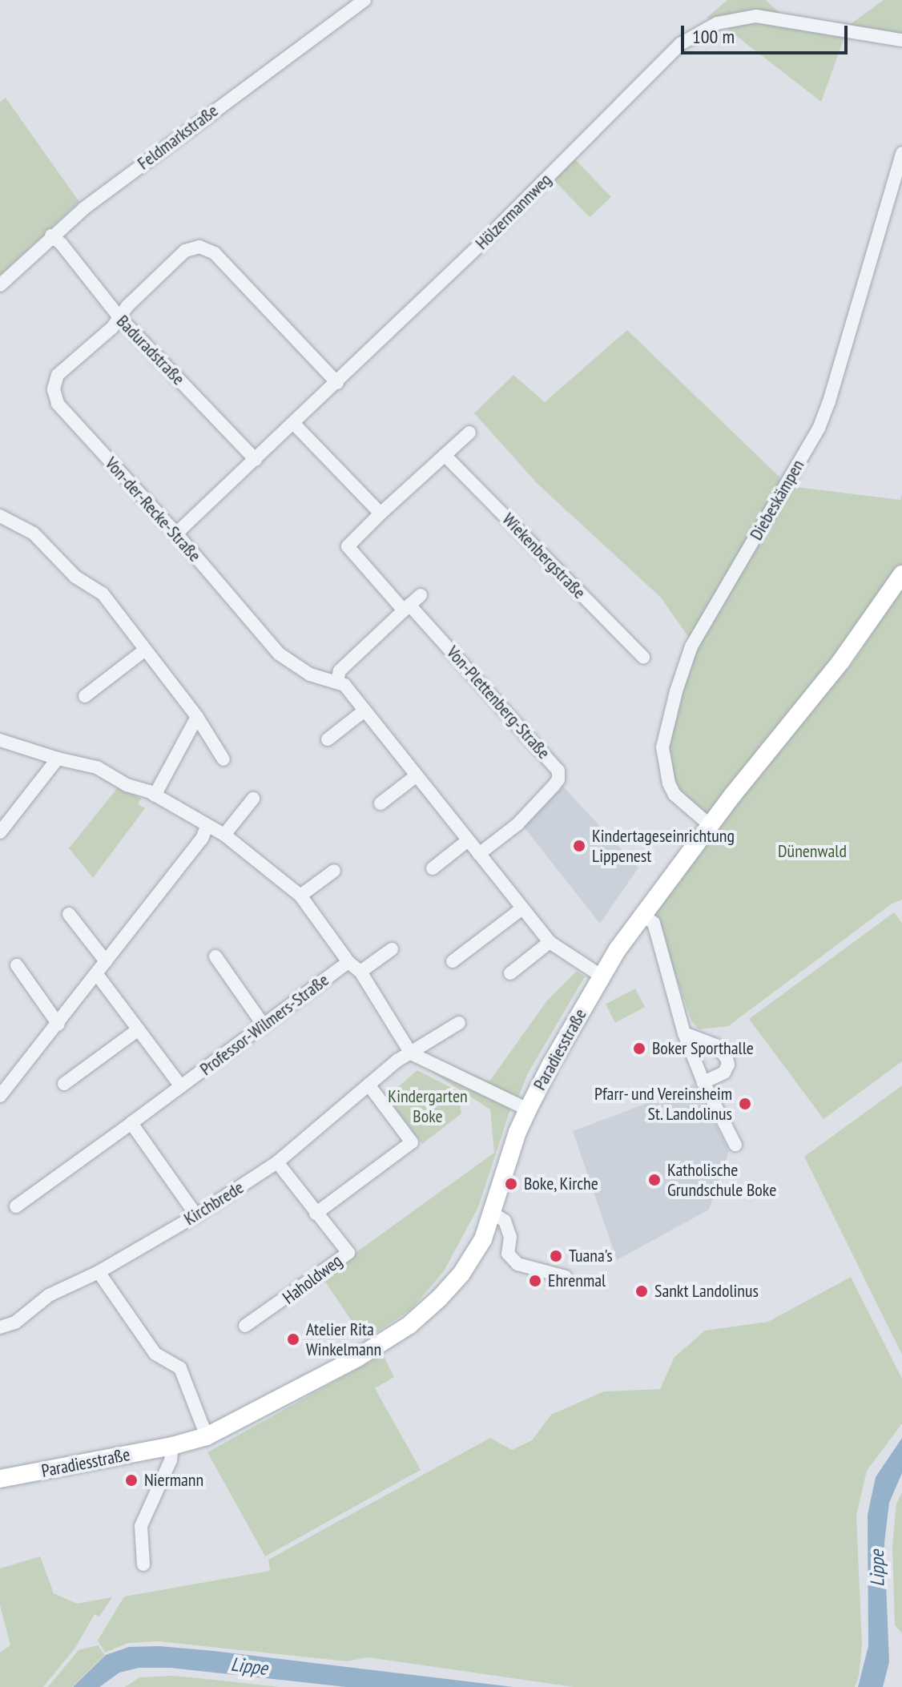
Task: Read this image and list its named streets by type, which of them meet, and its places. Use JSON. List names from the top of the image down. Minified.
{"streets":{"main road":["Paradiesstraße"],"street":["Feldmarkstraße","Hölzermannweg","Baduradstraße","Diebeskämpen","Von-der-Recke-Straße","Wiekenbergstraße","Von-Plettenberg-Straße","Professor-Wilmers-Straße","Kirchbrede","Haholdweg"]},"crossings":[["Feldmarkstraße","Baduradstraße"],["Hölzermannweg","Baduradstraße"],["Hölzermannweg","Von-der-Recke-Straße"],["Baduradstraße","Von-der-Recke-Straße"],["Diebeskämpen","Paradiesstraße"],["Kirchbrede","Haholdweg"]],"water":["Lippe"],"parks":["Dünenwald","Kindergarten Boke"],"places":["Kindertageseinrichtung Lippenest","Boker Sporthalle","Pfarr- und Vereinsheim St. Landolinus","Katholische Grundschule Boke","Boke, Kirche","Tuana's","Ehrenmal","Sankt Landolinus","Atelier Rita Winkelmann","Niermann"],"scale_bar":"100 m"}
